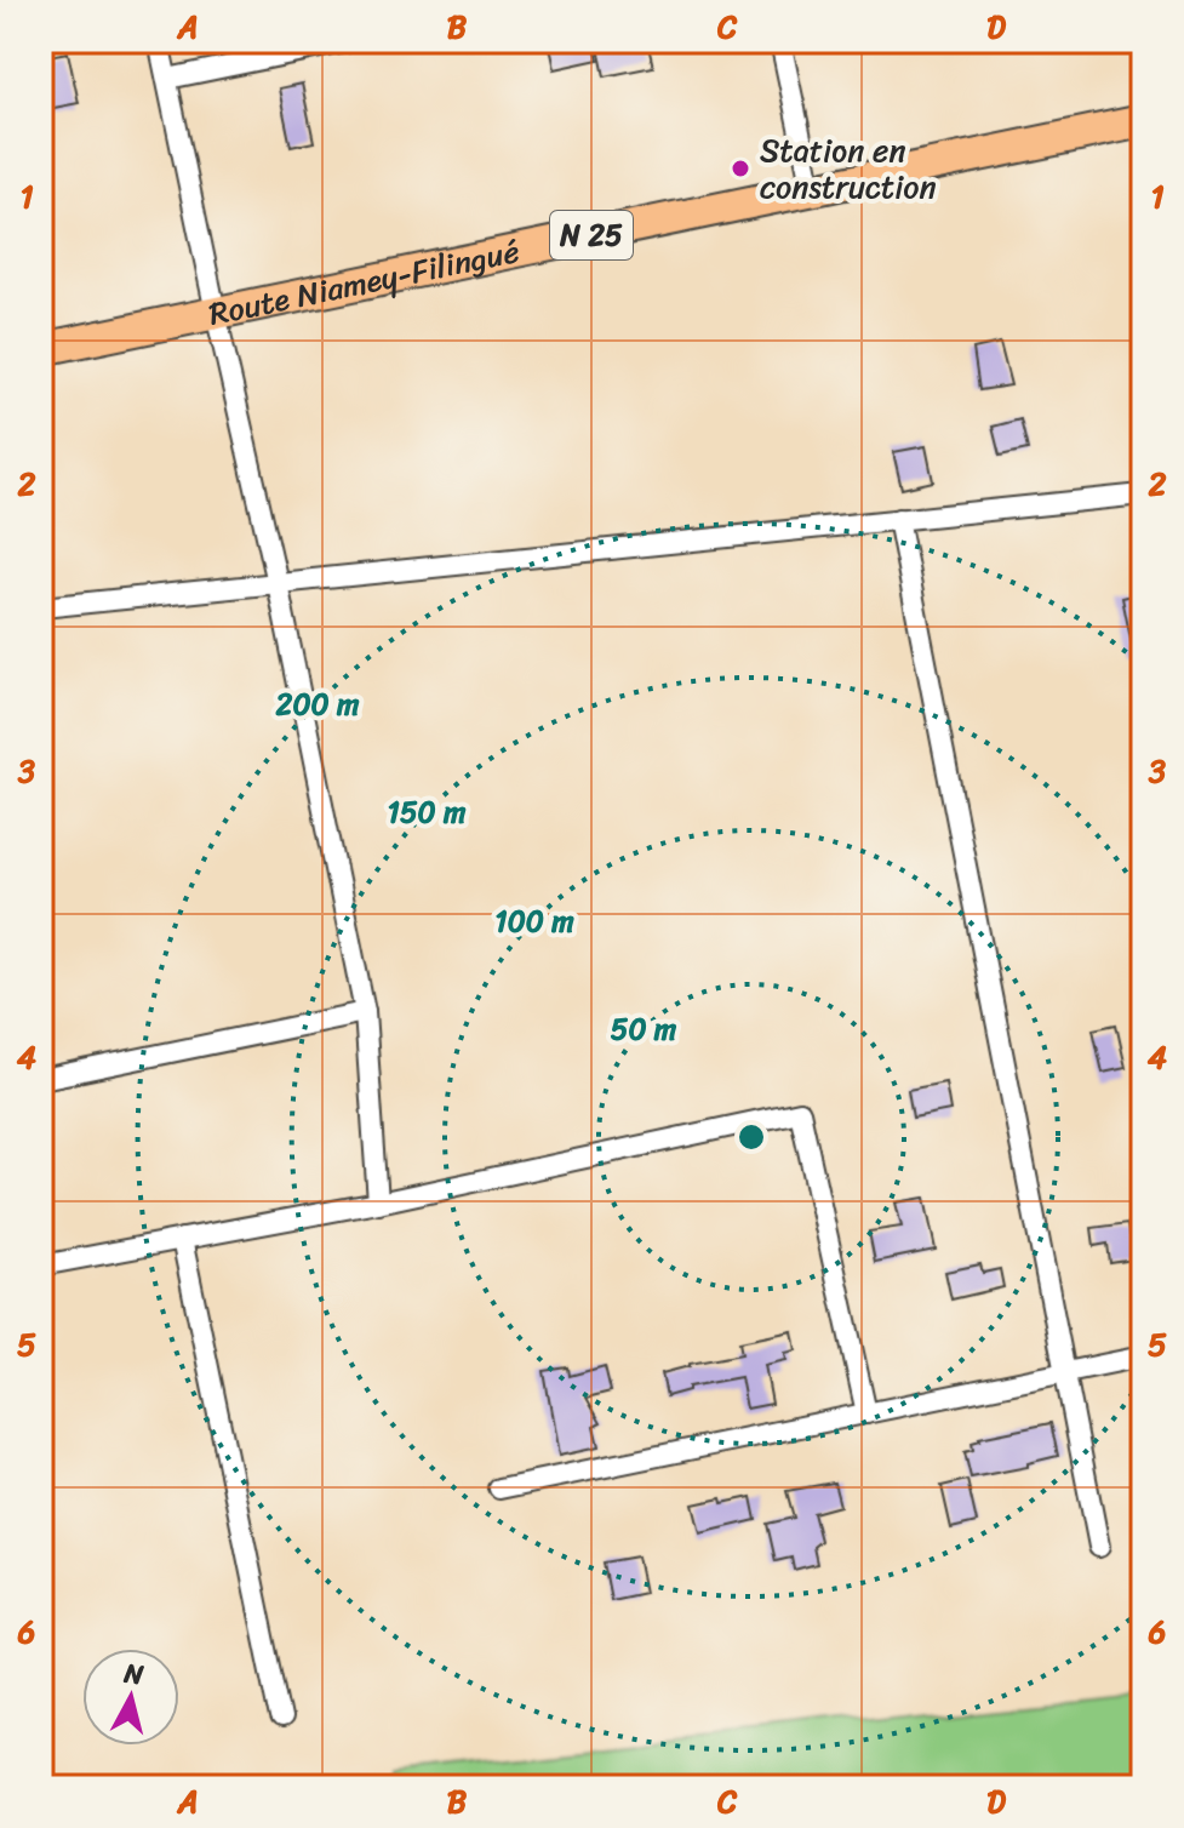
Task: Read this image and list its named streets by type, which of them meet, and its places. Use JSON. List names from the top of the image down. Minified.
{"streets":{"main road":["N 25","Route Niamey-Filingué"]},"places":["Station en construction"],"north":"top","grid":{"columns":["A","B","C","D"],"rows":["1","2","3","4","5","6"]},"rings":["200 m","150 m","100 m","50 m"]}
